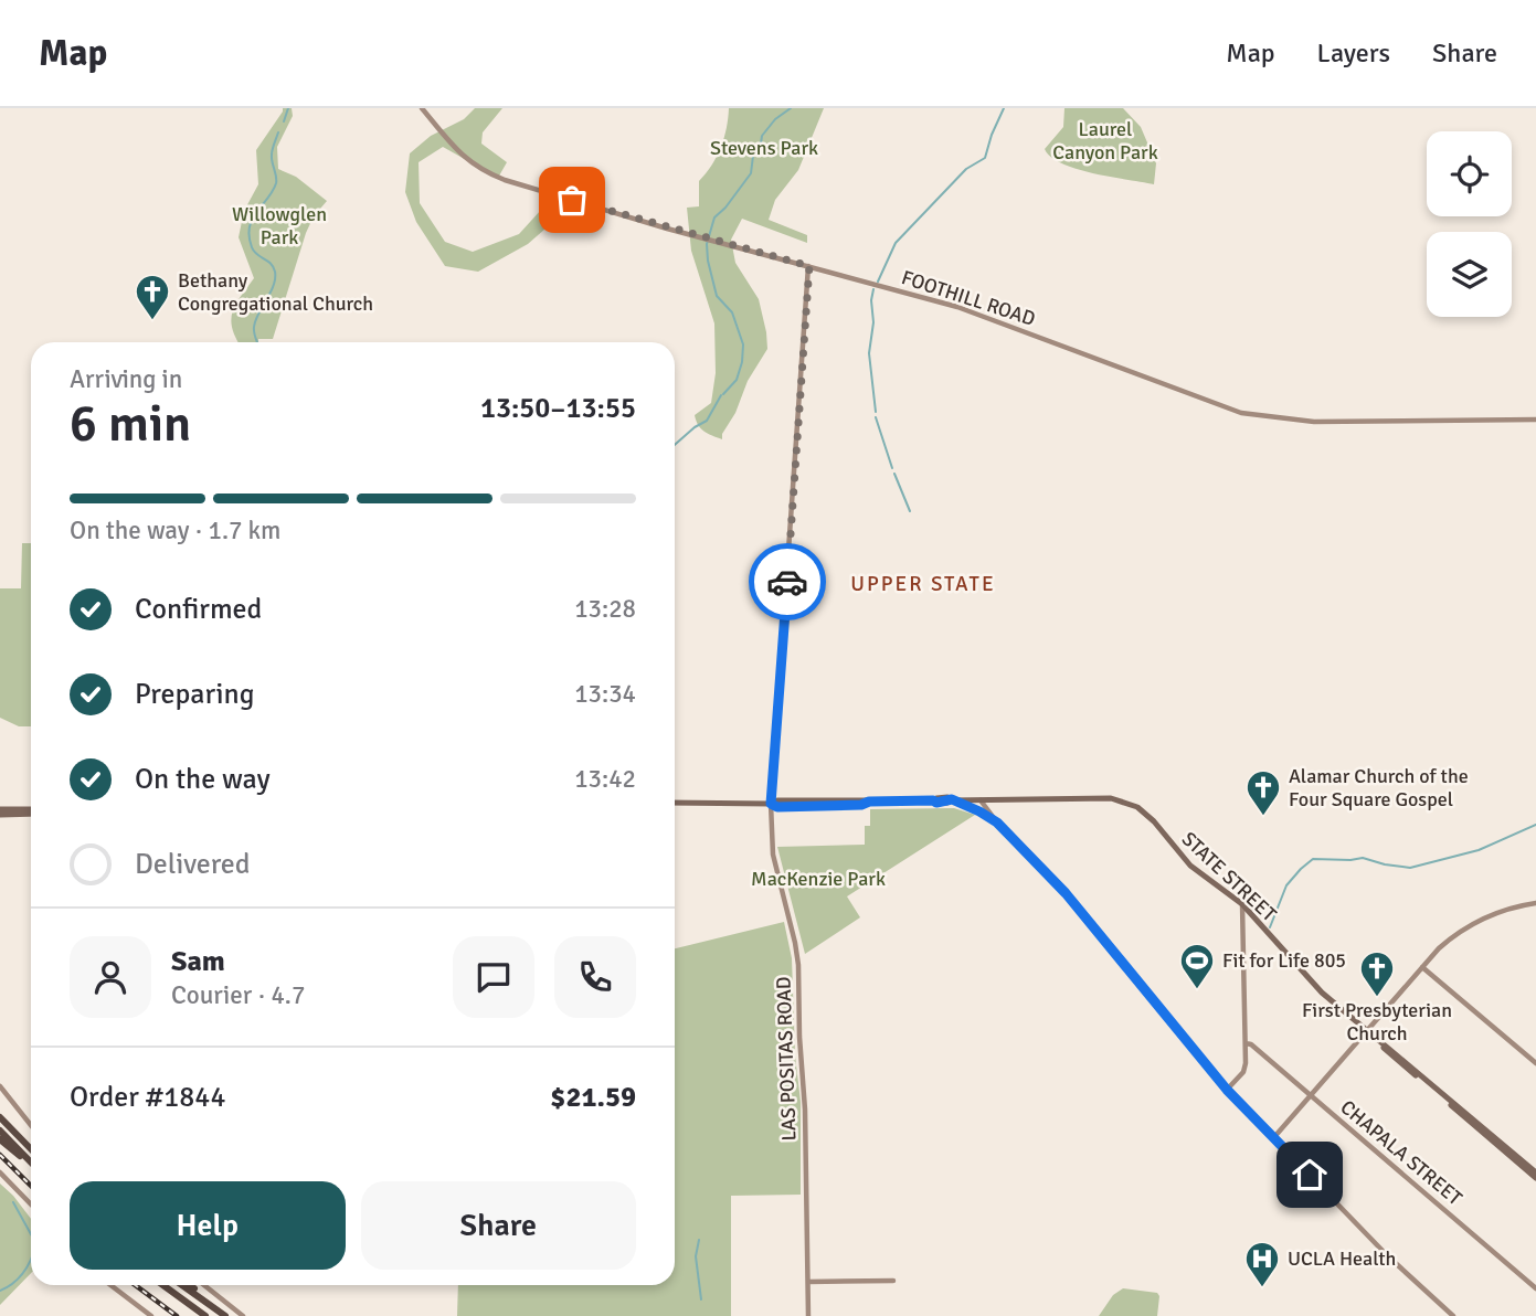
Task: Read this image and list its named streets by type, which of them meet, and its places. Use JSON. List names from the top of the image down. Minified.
{"streets":{"main road":["STATE STREET"],"street":["FOOTHILL ROAD","LAS POSITAS ROAD","CHAPALA STREET"]},"crossings":[["FOOTHILL ROAD","LAS POSITAS ROAD"],["STATE STREET","LAS POSITAS ROAD"]],"districts":["UPPER STATE"],"parks":["Laurel Canyon Park","Stevens Park","Willowglen Park","MacKenzie Park"],"places":{"church":["Bethany Congregational Church","Alamar Church of the Four Square Gospel","First Presbyterian Church"],"sports":["Fit for Life 805"],"hospital":["UCLA Health"]},"page":{"header":"Map","nav":["Map","Layers","Share"],"heading":["6 min","Arriving in","13:50–13:55"],"panel":["Sam","Courier · 4.7","Order #1844","$21.59"],"bar":"On the way · 1.7 km","list":[["Confirmed","13:28"],["Preparing","13:34"],["On the way","13:42"],"Delivered"],"buttons":["Help","Share"]}}
